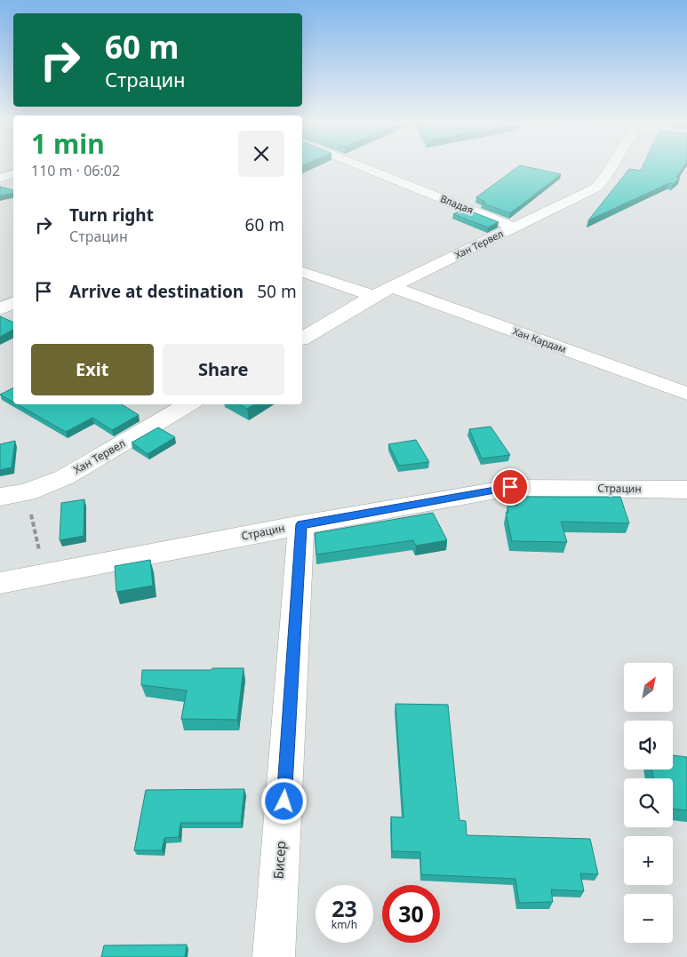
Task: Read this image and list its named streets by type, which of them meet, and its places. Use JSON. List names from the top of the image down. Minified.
{"streets":{"street":["Владая","Хан Тервел","Хан Кардам","Страцин","Бисер"]},"crossings":[["Владая","Хан Тервел"],["Хан Тервел","Хан Кардам"],["Страцин","Бисер"]],"north":"top right","page":{"turn":["60 m","Страцин"],"heading":["1 min","110 m · 06:02"],"list":[{"name":"Turn right","note":"Страцин","value":"60 m"},{"name":"Arrive at destination","value":"50 m"}],"buttons":["Exit","Share"],"map_buttons":["+","−"],"speed":"23 km/h","limit":"30"}}
